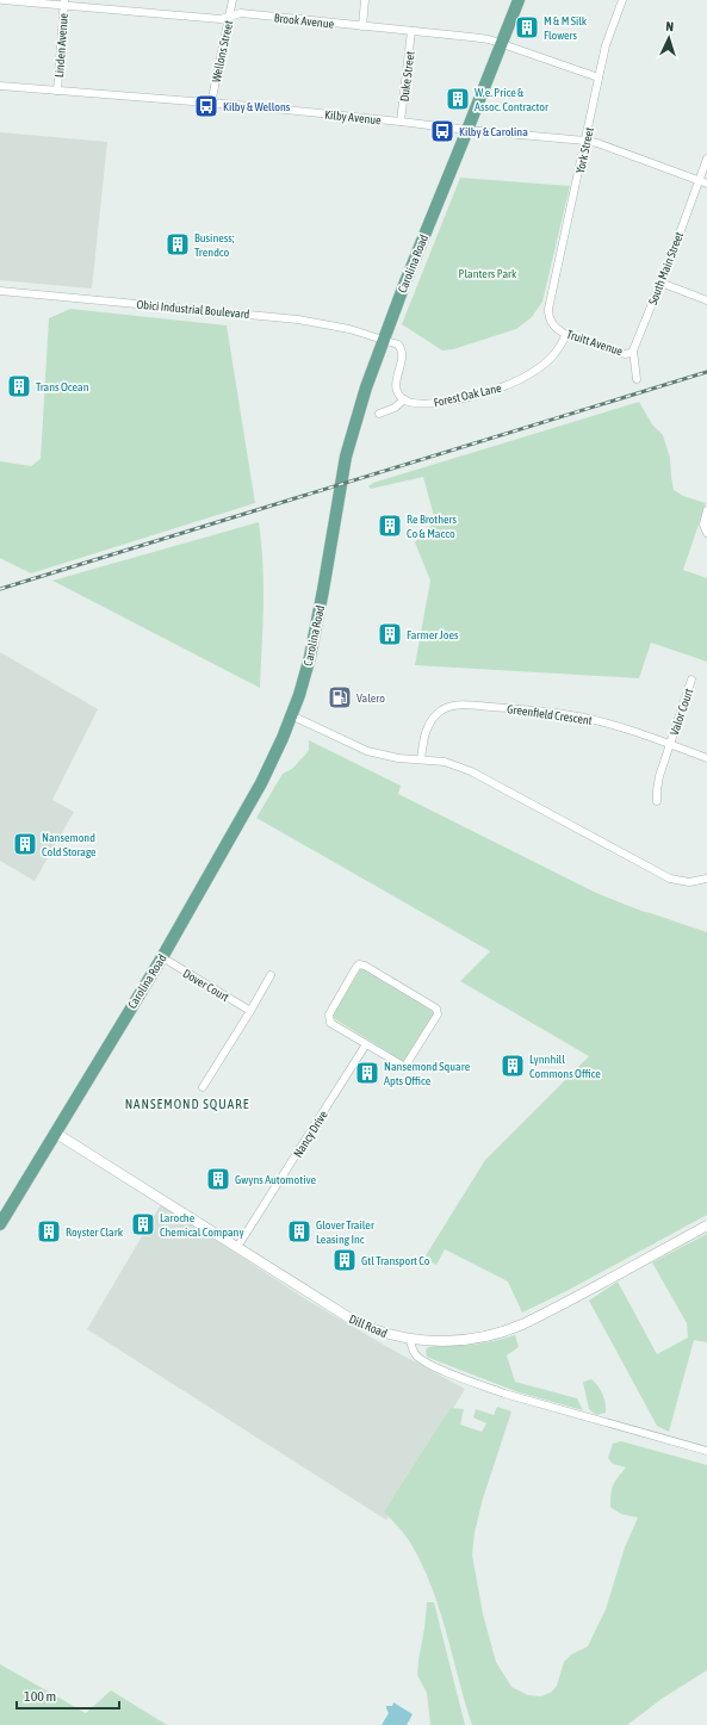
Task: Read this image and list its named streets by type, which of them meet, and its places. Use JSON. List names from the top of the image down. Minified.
{"streets":{"main road":["Carolina Road"],"street":["Brook Avenue","Linden Avenue","Wellons Street","Duke Street","Kilby Avenue","York Street","South Main Street","Obici Industrial Boulevard","Truitt Avenue","Forest Oak Lane","Valor Court","Greenfield Crescent","Dover Court","Nancy Drive","Dill Road"]},"crossings":[["Brook Avenue","Linden Avenue"],["Brook Avenue","Wellons Street"],["Brook Avenue","Duke Street"],["Brook Avenue","York Street"],["Brook Avenue","Carolina Road"],["Linden Avenue","Kilby Avenue"],["Wellons Street","Kilby Avenue"],["Duke Street","Kilby Avenue"],["Kilby Avenue","York Street"],["Kilby Avenue","Carolina Road"],["Kilby Avenue","South Main Street"],["York Street","Truitt Avenue"],["Carolina Road","Obici Industrial Boulevard"],["Carolina Road","Dover Court"],["Carolina Road","Dill Road"],["South Main Street","Truitt Avenue"],["Truitt Avenue","Forest Oak Lane"],["Valor Court","Greenfield Crescent"],["Nancy Drive","Dill Road"]],"districts":["NANSEMOND SQUARE"],"parks":["Planters Park"],"places":{"building":["M & M Silk Flowers","W.e. Price & Assoc. Contractor","Business; Trendco","Trans Ocean","Re Brothers Co & Macco","Farmer Joes","Nansemond Cold Storage","Lynnhill Commons Office","Nansemond Square Apts Office","Gwyns Automotive","Laroche Chemical Company","Royster Clark","Glover Trailer Leasing Inc","Gtl Transport Co"],"bus stop":["Kilby & Wellons","Kilby & Carolina"],"fuel station":["Valero"]},"scale_bar":"100 m","north":"top"}
